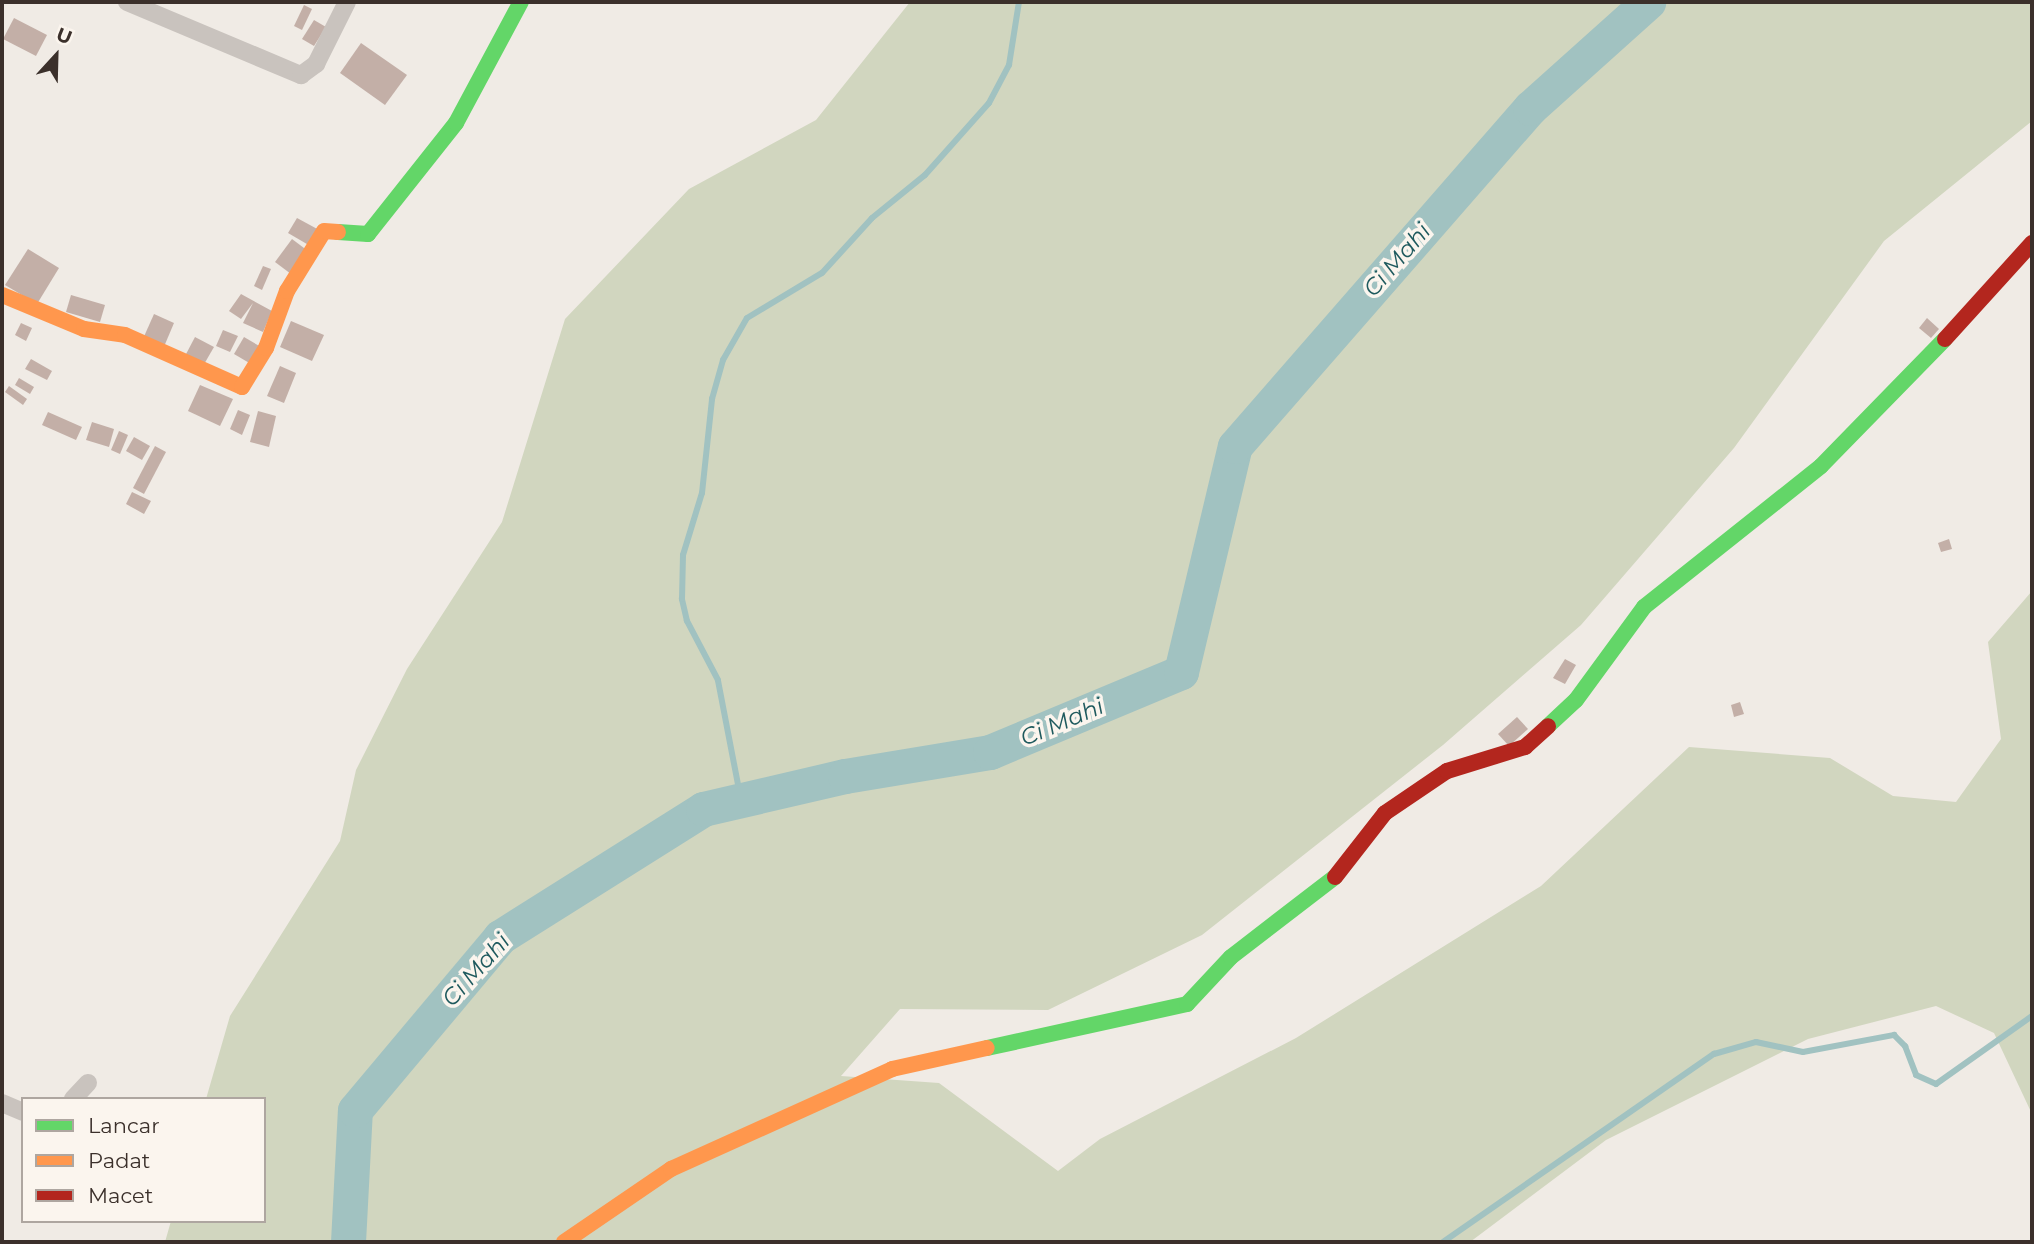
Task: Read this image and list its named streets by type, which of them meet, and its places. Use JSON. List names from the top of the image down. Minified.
{"water":["Ci Mahi"],"legend":["Lancar","Padat","Macet"],"north":"top"}
